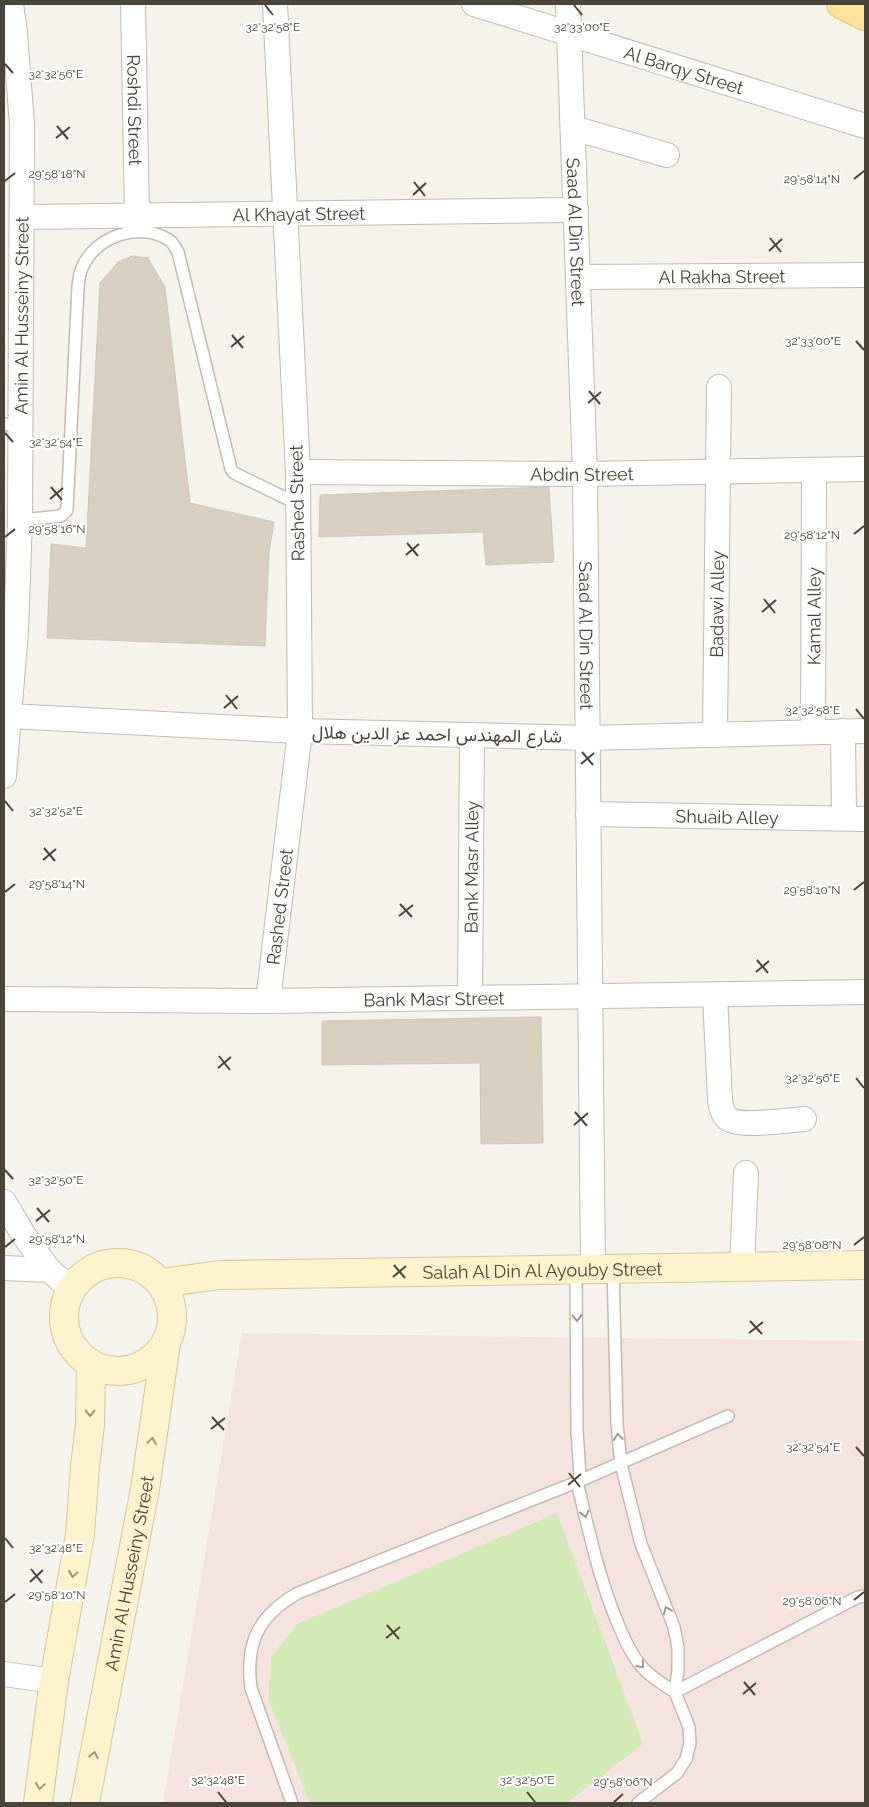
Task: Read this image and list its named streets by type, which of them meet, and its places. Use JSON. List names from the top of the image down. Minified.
{"streets":{"street":["Al Barqy Street","Roshdi Street","Al Khayat Street","Saad Al Din Street","Al Rakha Street","Amin Al Husseiny Street","Abdin Street","Rashed Street","Badawi Alley","Kamal Alley","شارع المهندس احمد عز الدين هلال","Shuaib Alley","Bank Masr Alley","Bank Masr Street","Salah Al Din Al Ayouby Street"]},"crossings":[["Al Barqy Street","Saad Al Din Street"],["Roshdi Street","Al Khayat Street"],["Al Khayat Street","Saad Al Din Street"],["Al Khayat Street","Amin Al Husseiny Street"],["Al Khayat Street","Rashed Street"],["Saad Al Din Street","Al Rakha Street"],["Saad Al Din Street","Abdin Street"],["Saad Al Din Street","شارع المهندس احمد عز الدين هلال"],["Saad Al Din Street","Shuaib Alley"],["Saad Al Din Street","Bank Masr Street"],["Saad Al Din Street","Salah Al Din Al Ayouby Street"],["Amin Al Husseiny Street","شارع المهندس احمد عز الدين هلال"],["Amin Al Husseiny Street","Salah Al Din Al Ayouby Street"],["Abdin Street","Rashed Street"],["Abdin Street","Badawi Alley"],["Abdin Street","Kamal Alley"],["Rashed Street","شارع المهندس احمد عز الدين هلال"],["Rashed Street","Bank Masr Street"],["Badawi Alley","شارع المهندس احمد عز الدين هلال"],["Kamal Alley","شارع المهندس احمد عز الدين هلال"],["شارع المهندس احمد عز الدين هلال","Bank Masr Alley"],["Bank Masr Alley","Bank Masr Street"]],"coordinates":["32°33'00\"E","32°32'58\"E","32°32'56\"E","29°58'18\"N","29°58'14\"N","32°32'54\"E","29°58'16\"N","29°58'12\"N","32°32'52\"E","29°58'10\"N","32°32'50\"E","29°58'08\"N","32°32'48\"E","29°58'06\"N"]}
